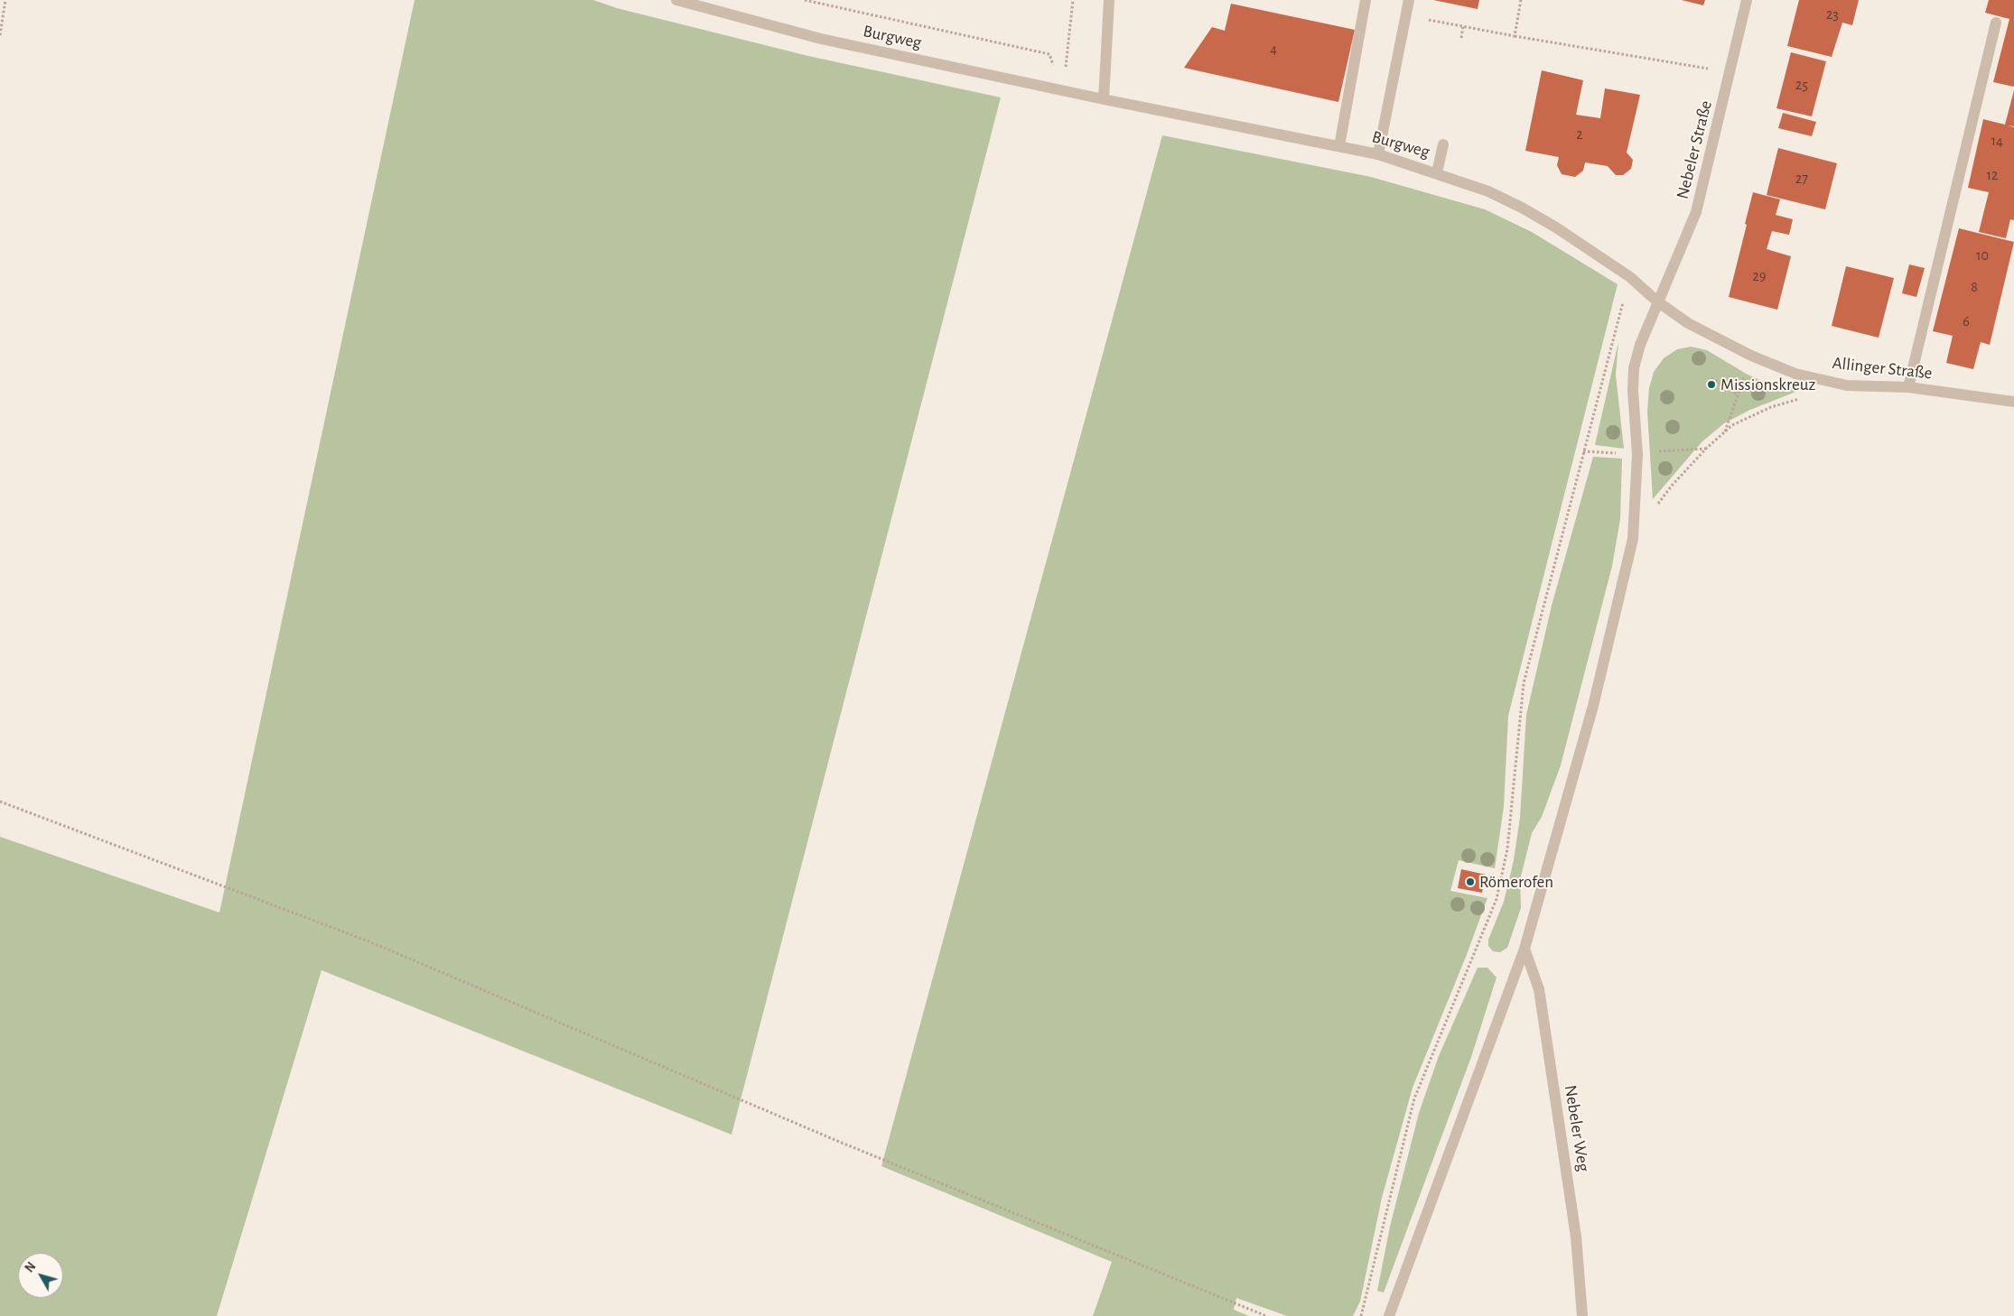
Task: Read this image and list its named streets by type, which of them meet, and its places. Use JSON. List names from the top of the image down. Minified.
{"streets":{"street":["Burgweg","Nebeler Straße","Allinger Straße","Nebeler Weg"]},"crossings":[["Burgweg","Nebeler Straße"],["Burgweg","Allinger Straße"],["Nebeler Straße","Allinger Straße"],["Nebeler Straße","Nebeler Weg"]],"places":["Missionskreuz","Römerofen"],"house_numbers":["23","4","25","2","14","12","27","10","29","8","6"],"north":"top left"}
